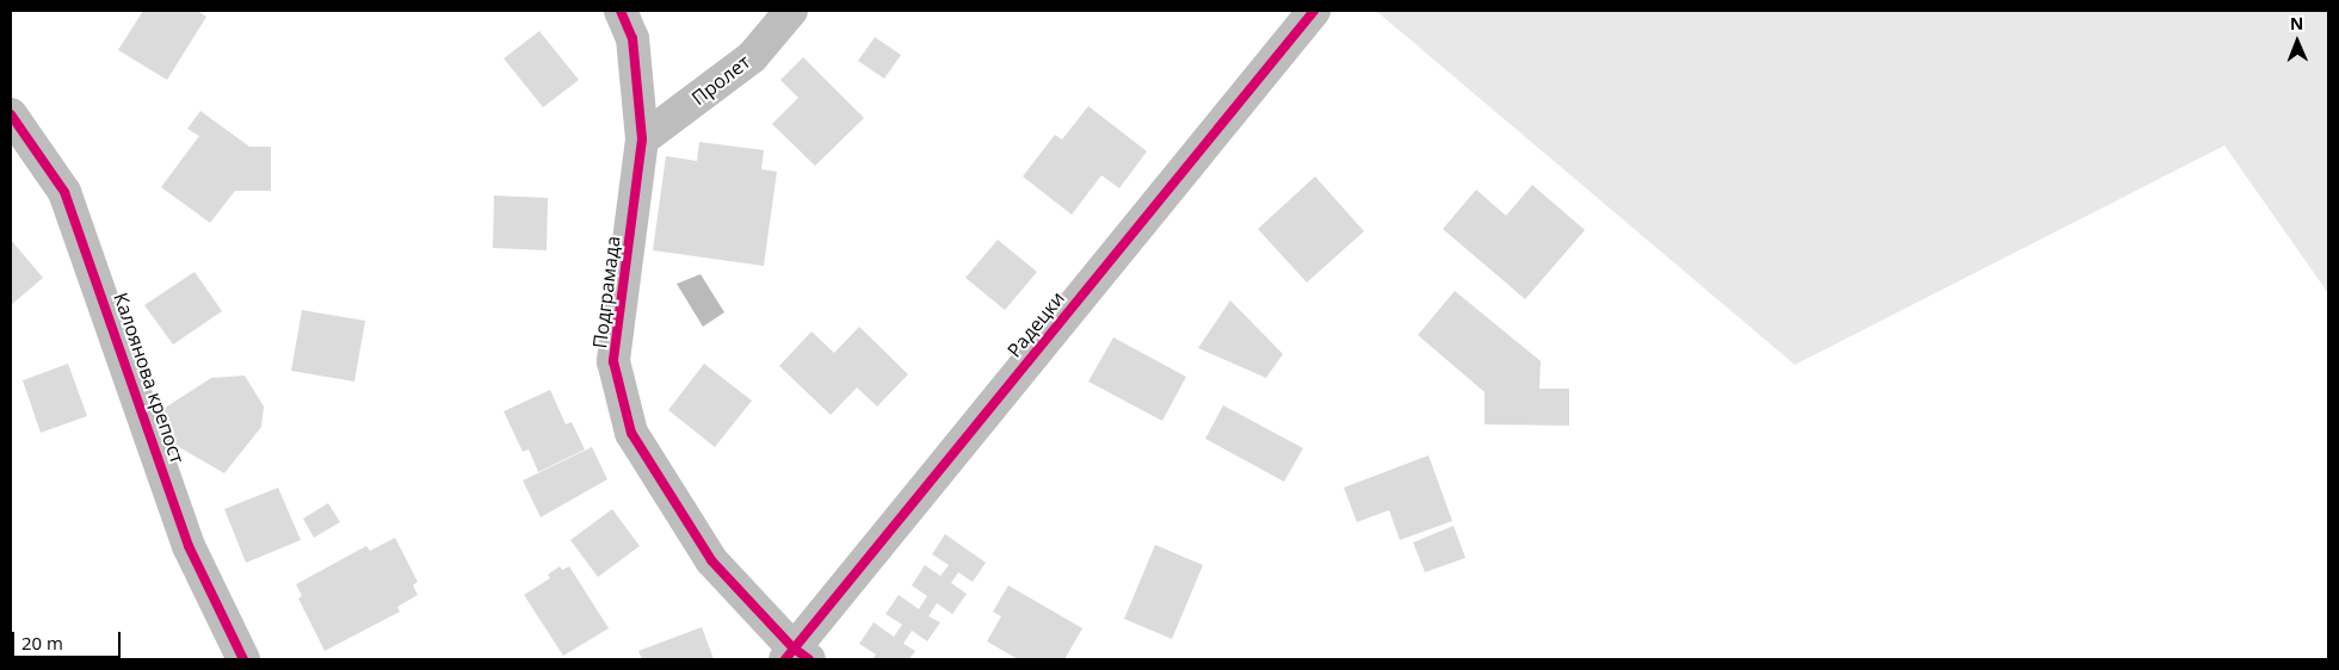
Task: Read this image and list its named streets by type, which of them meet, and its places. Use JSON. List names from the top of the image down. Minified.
{"streets":{"street":["Пролет","Подграмада","Радецки","Калоянова крепост"]},"crossings":[["Пролет","Подграмада"],["Подграмада","Радецки"]],"scale_bar":"20 m","north":"top"}
